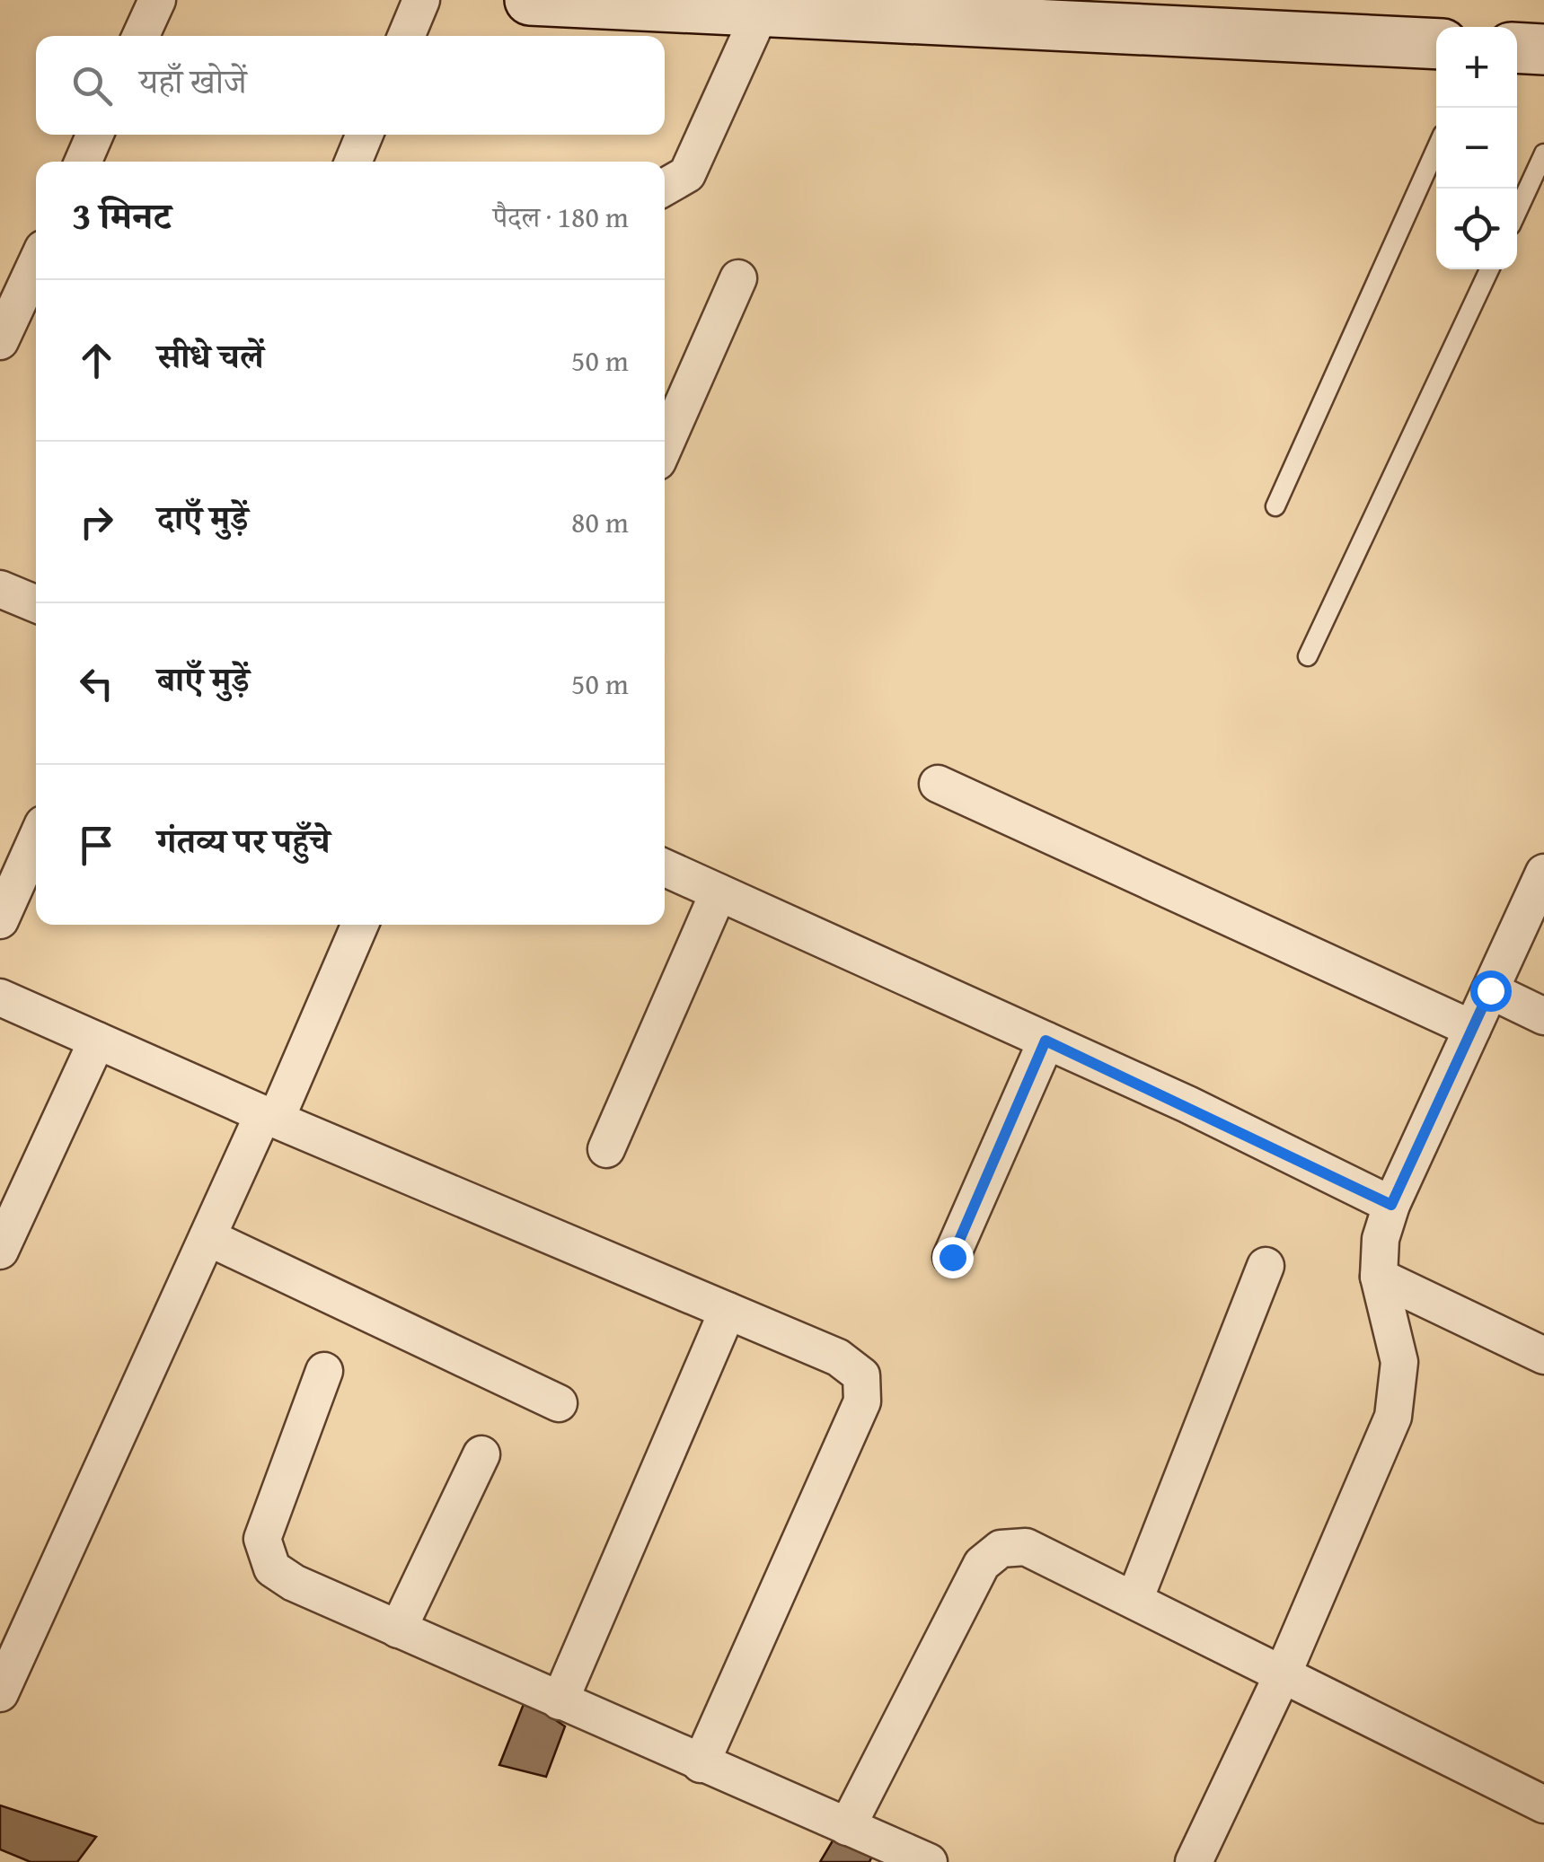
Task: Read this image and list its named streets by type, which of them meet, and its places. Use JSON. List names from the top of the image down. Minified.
{"page":{"map_buttons":["+","−"],"search":"यहाँ खोजें","heading":["3 मिनट","पैदल · 180 m"],"list":[["सीधे चलें","50 m"],["दाएँ मुड़ें","80 m"],["बाएँ मुड़ें","50 m"],"गंतव्य पर पहुँचे"]}}
